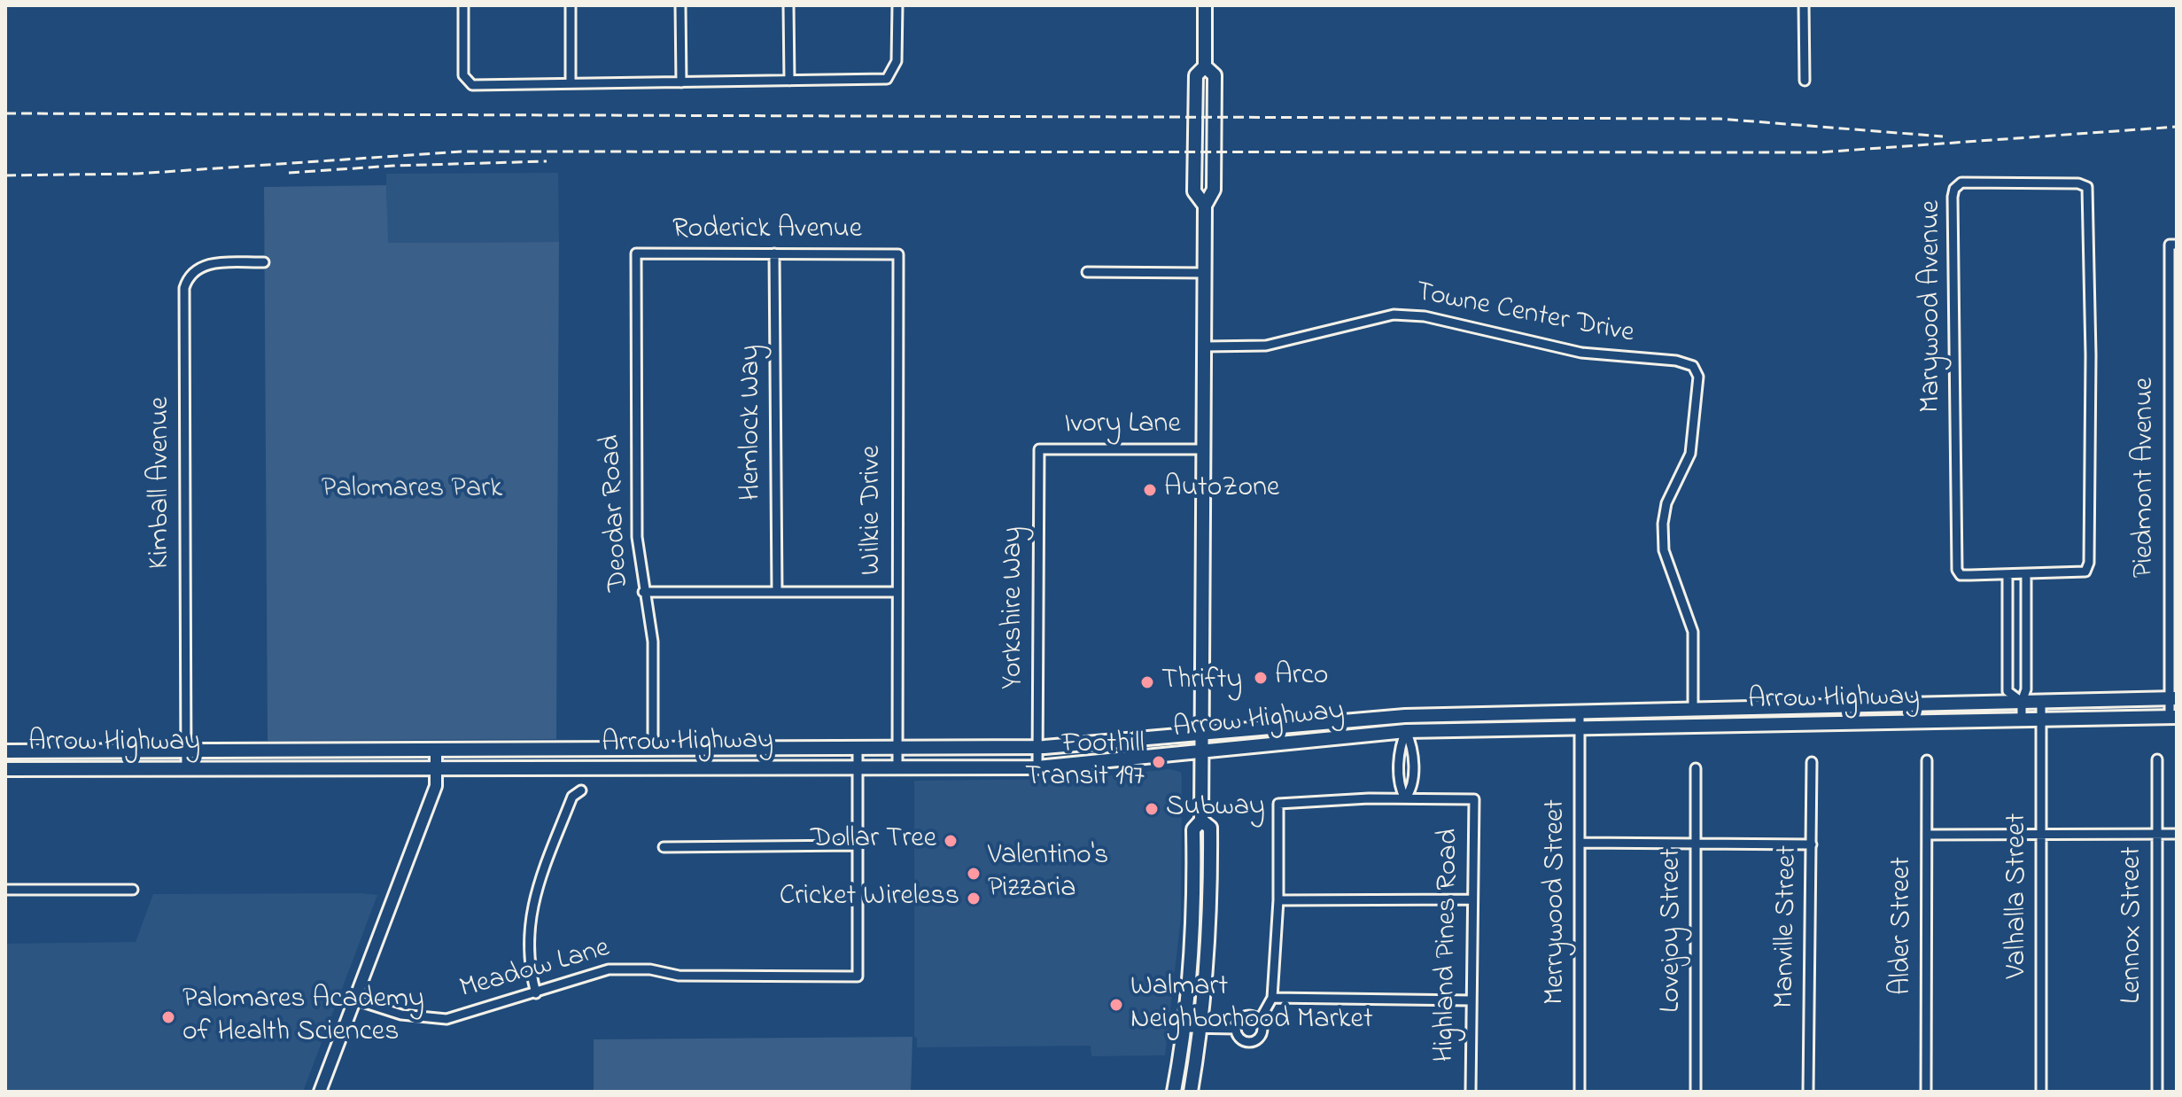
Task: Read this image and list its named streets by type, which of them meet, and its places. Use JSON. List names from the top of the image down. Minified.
{"streets":{"main road":["Deodar Road","Arrow Highway"],"street":["Roderick Avenue","Marywood Avenue","Towne Center Drive","Hemlock Way","Ivory Lane","Piedmont Avenue","Kimball Avenue","Wilkie Drive","Yorkshire Way","Valhalla Street","Merrywood Street","Lennox Street","Alder Street","Manville Street","Lovejoy Street","Highland Pines Road","Meadow Lane"]},"crossings":[["Roderick Avenue","Hemlock Way"],["Roderick Avenue","Wilkie Drive"],["Roderick Avenue","Deodar Road"],["Towne Center Drive","Arrow Highway"],["Ivory Lane","Yorkshire Way"],["Piedmont Avenue","Arrow Highway"],["Kimball Avenue","Arrow Highway"],["Wilkie Drive","Arrow Highway"],["Deodar Road","Arrow Highway"],["Yorkshire Way","Arrow Highway"],["Arrow Highway","Valhalla Street"],["Arrow Highway","Merrywood Street"]],"parks":["Palomares Park"],"places":["AutoZone","Arco","Thrifty","Foothill Transit 197","Subway","Dollar Tree","Valentino's Pizzaria","Cricket Wireless","Walmart Neighborhood Market","Palomares Academy of Health Sciences"]}
